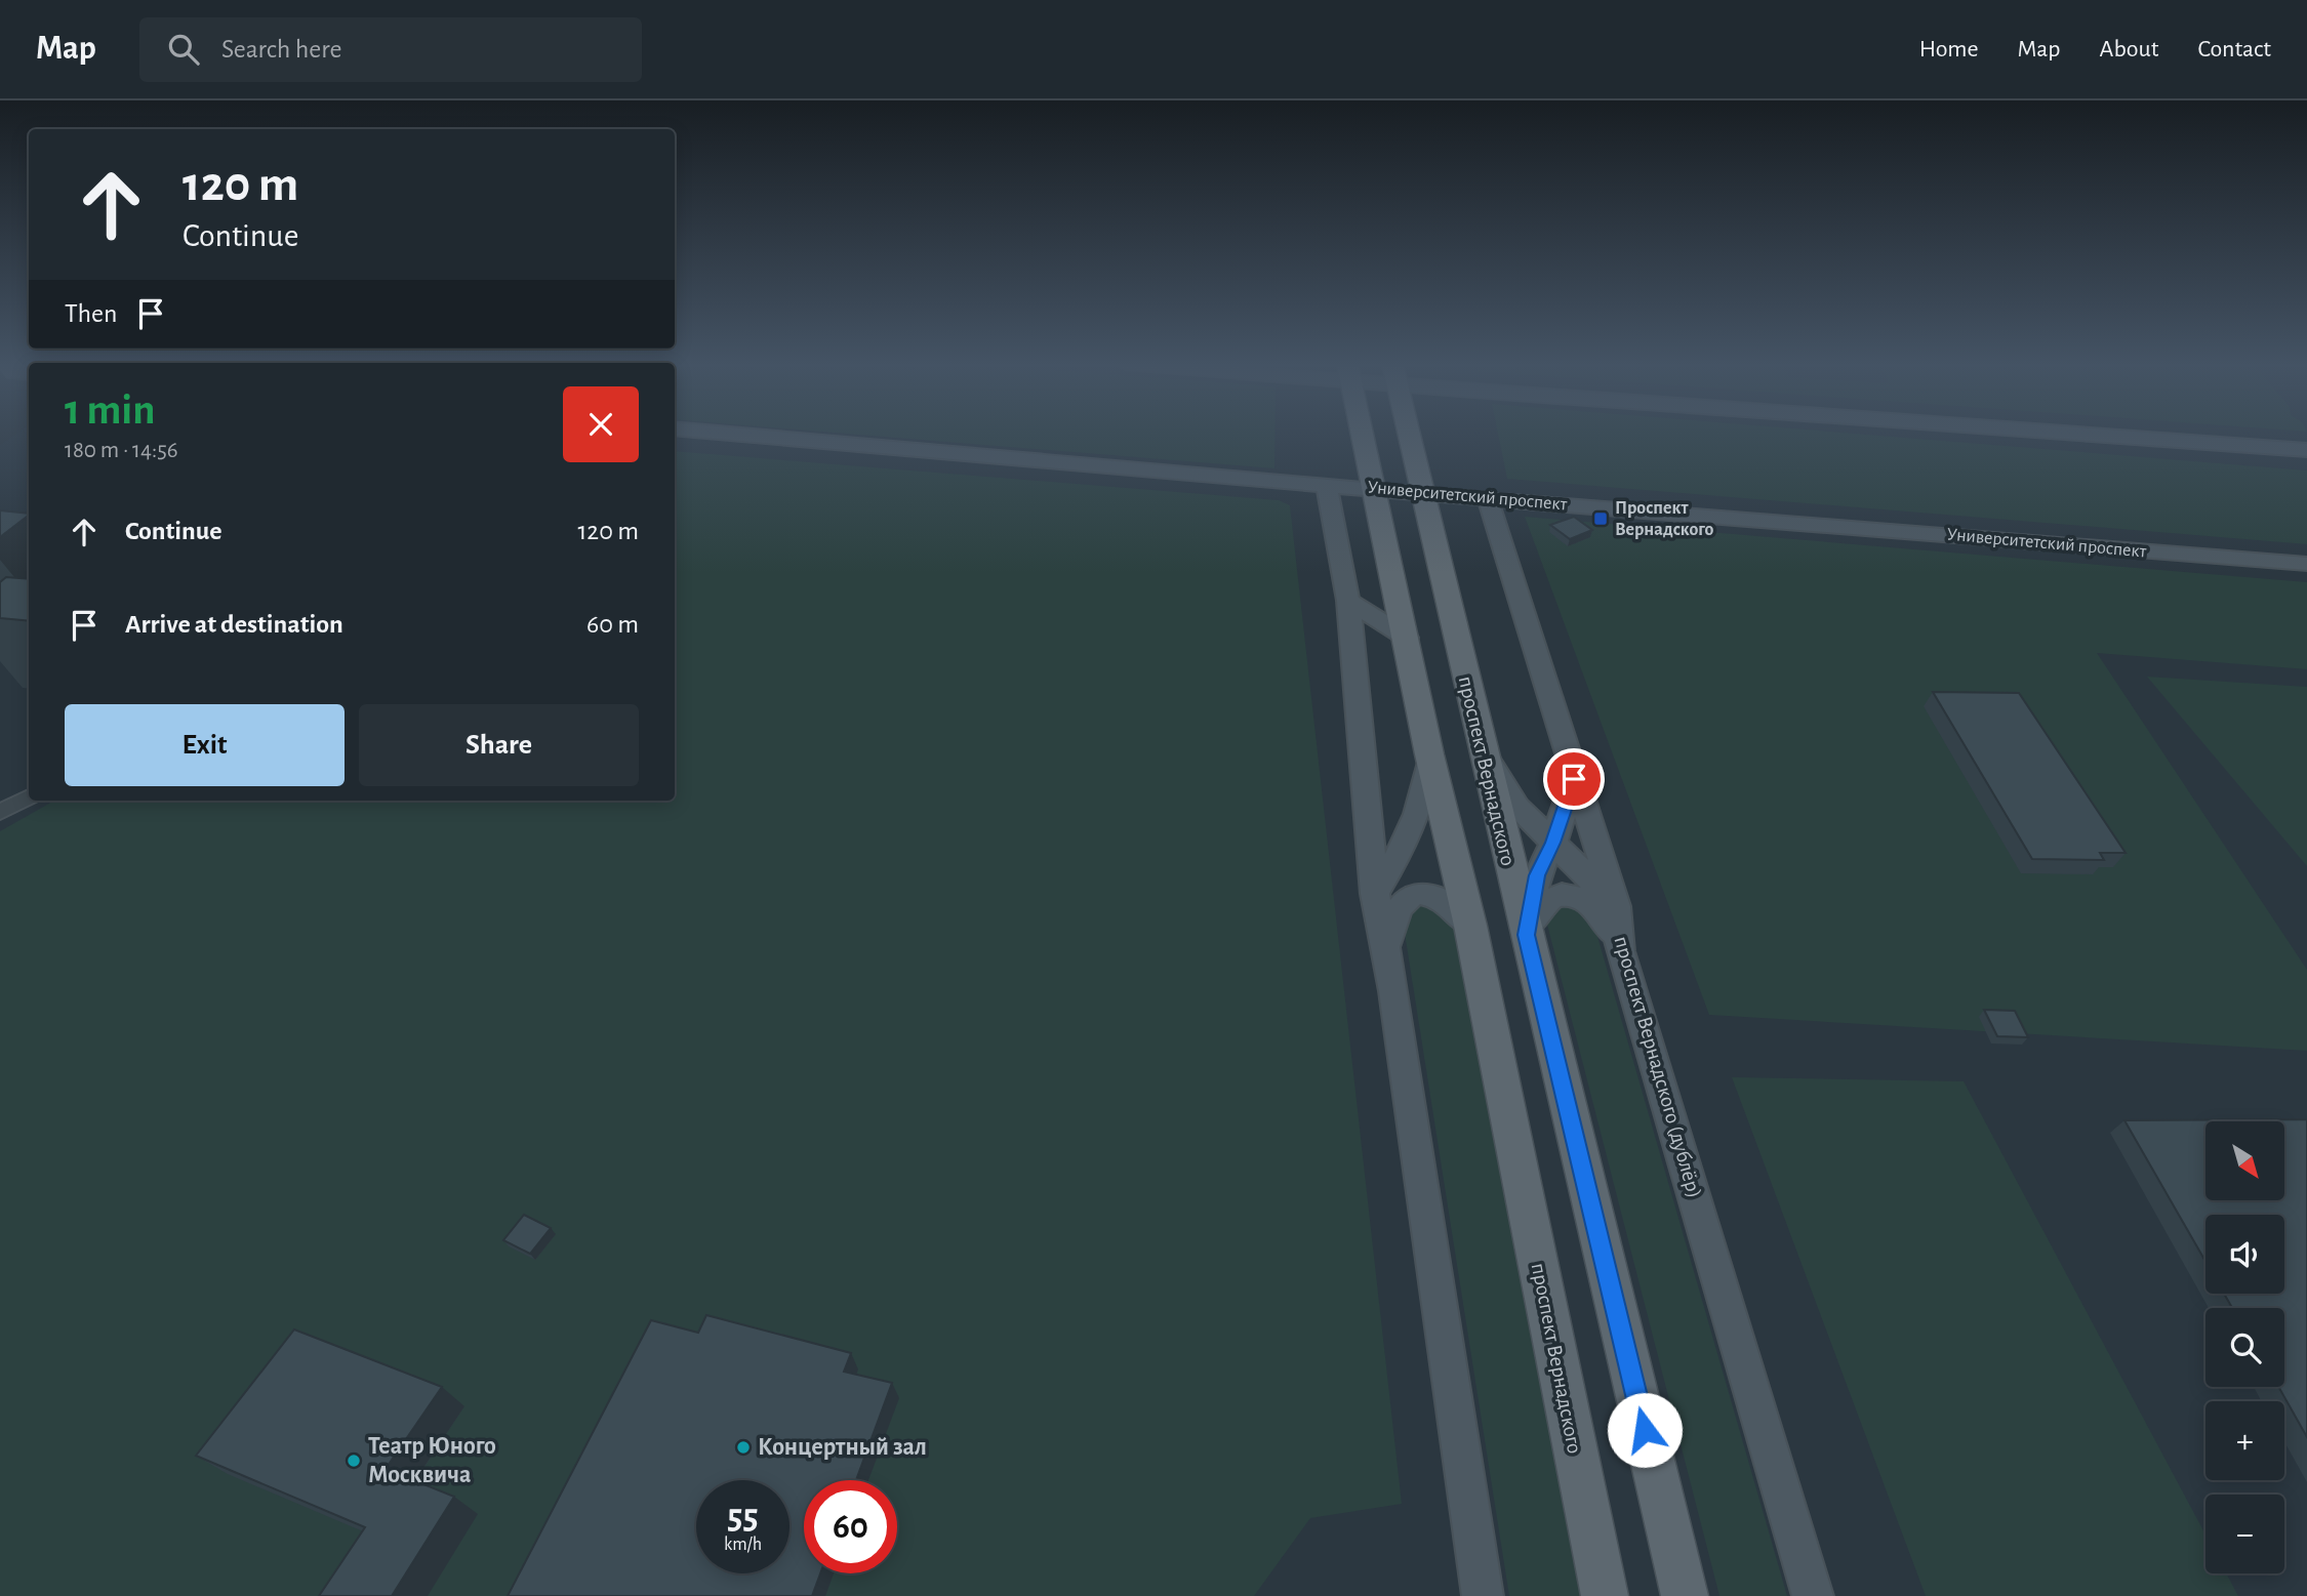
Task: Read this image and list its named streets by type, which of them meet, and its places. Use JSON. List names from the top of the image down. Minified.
{"streets":{"main road":["Университетский проспект","проспект Вернадского","проспект Вернадского (дублёр)"]},"crossings":[["Университетский проспект","проспект Вернадского"],["Университетский проспект","проспект Вернадского (дублёр)"]],"places":{"transit":["Проспект Вернадского"],"other":["Концертный зал","Театр Юного Москвича"]},"north":"bottom right","page":{"header":"Map","search":"Search here","nav":["Home","Map","About","Contact"],"turn":["120 m","Continue"],"then":"Then","heading":["1 min","180 m · 14:56"],"list":[{"name":"Continue","value":"120 m"},{"name":"Arrive at destination","value":"60 m"}],"buttons":["Exit","Share"],"map_buttons":["+","−"],"speed":"55 km/h","limit":"60"}}
